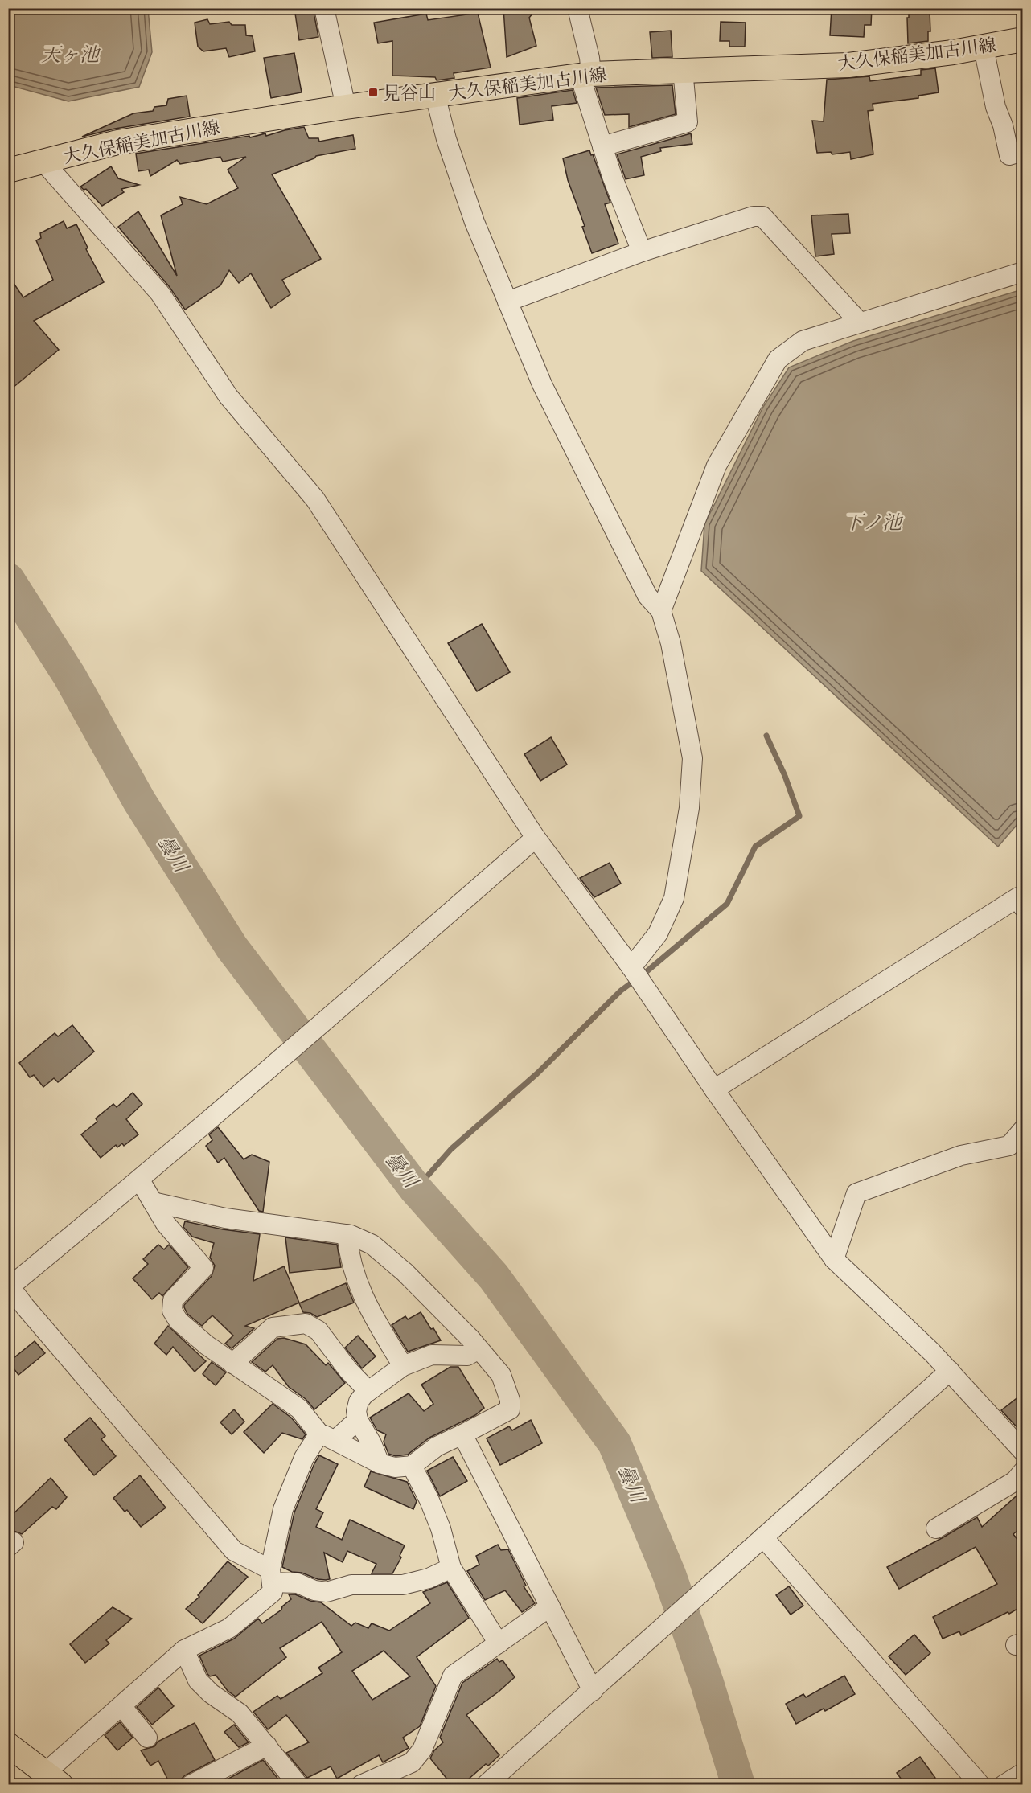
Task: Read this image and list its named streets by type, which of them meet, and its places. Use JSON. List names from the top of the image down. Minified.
{"streets":{"main road":["大久保稲美加古川線"]},"water":["天ヶ池","下ノ池","曇川"],"places":{"transit":["見谷山"]}}
